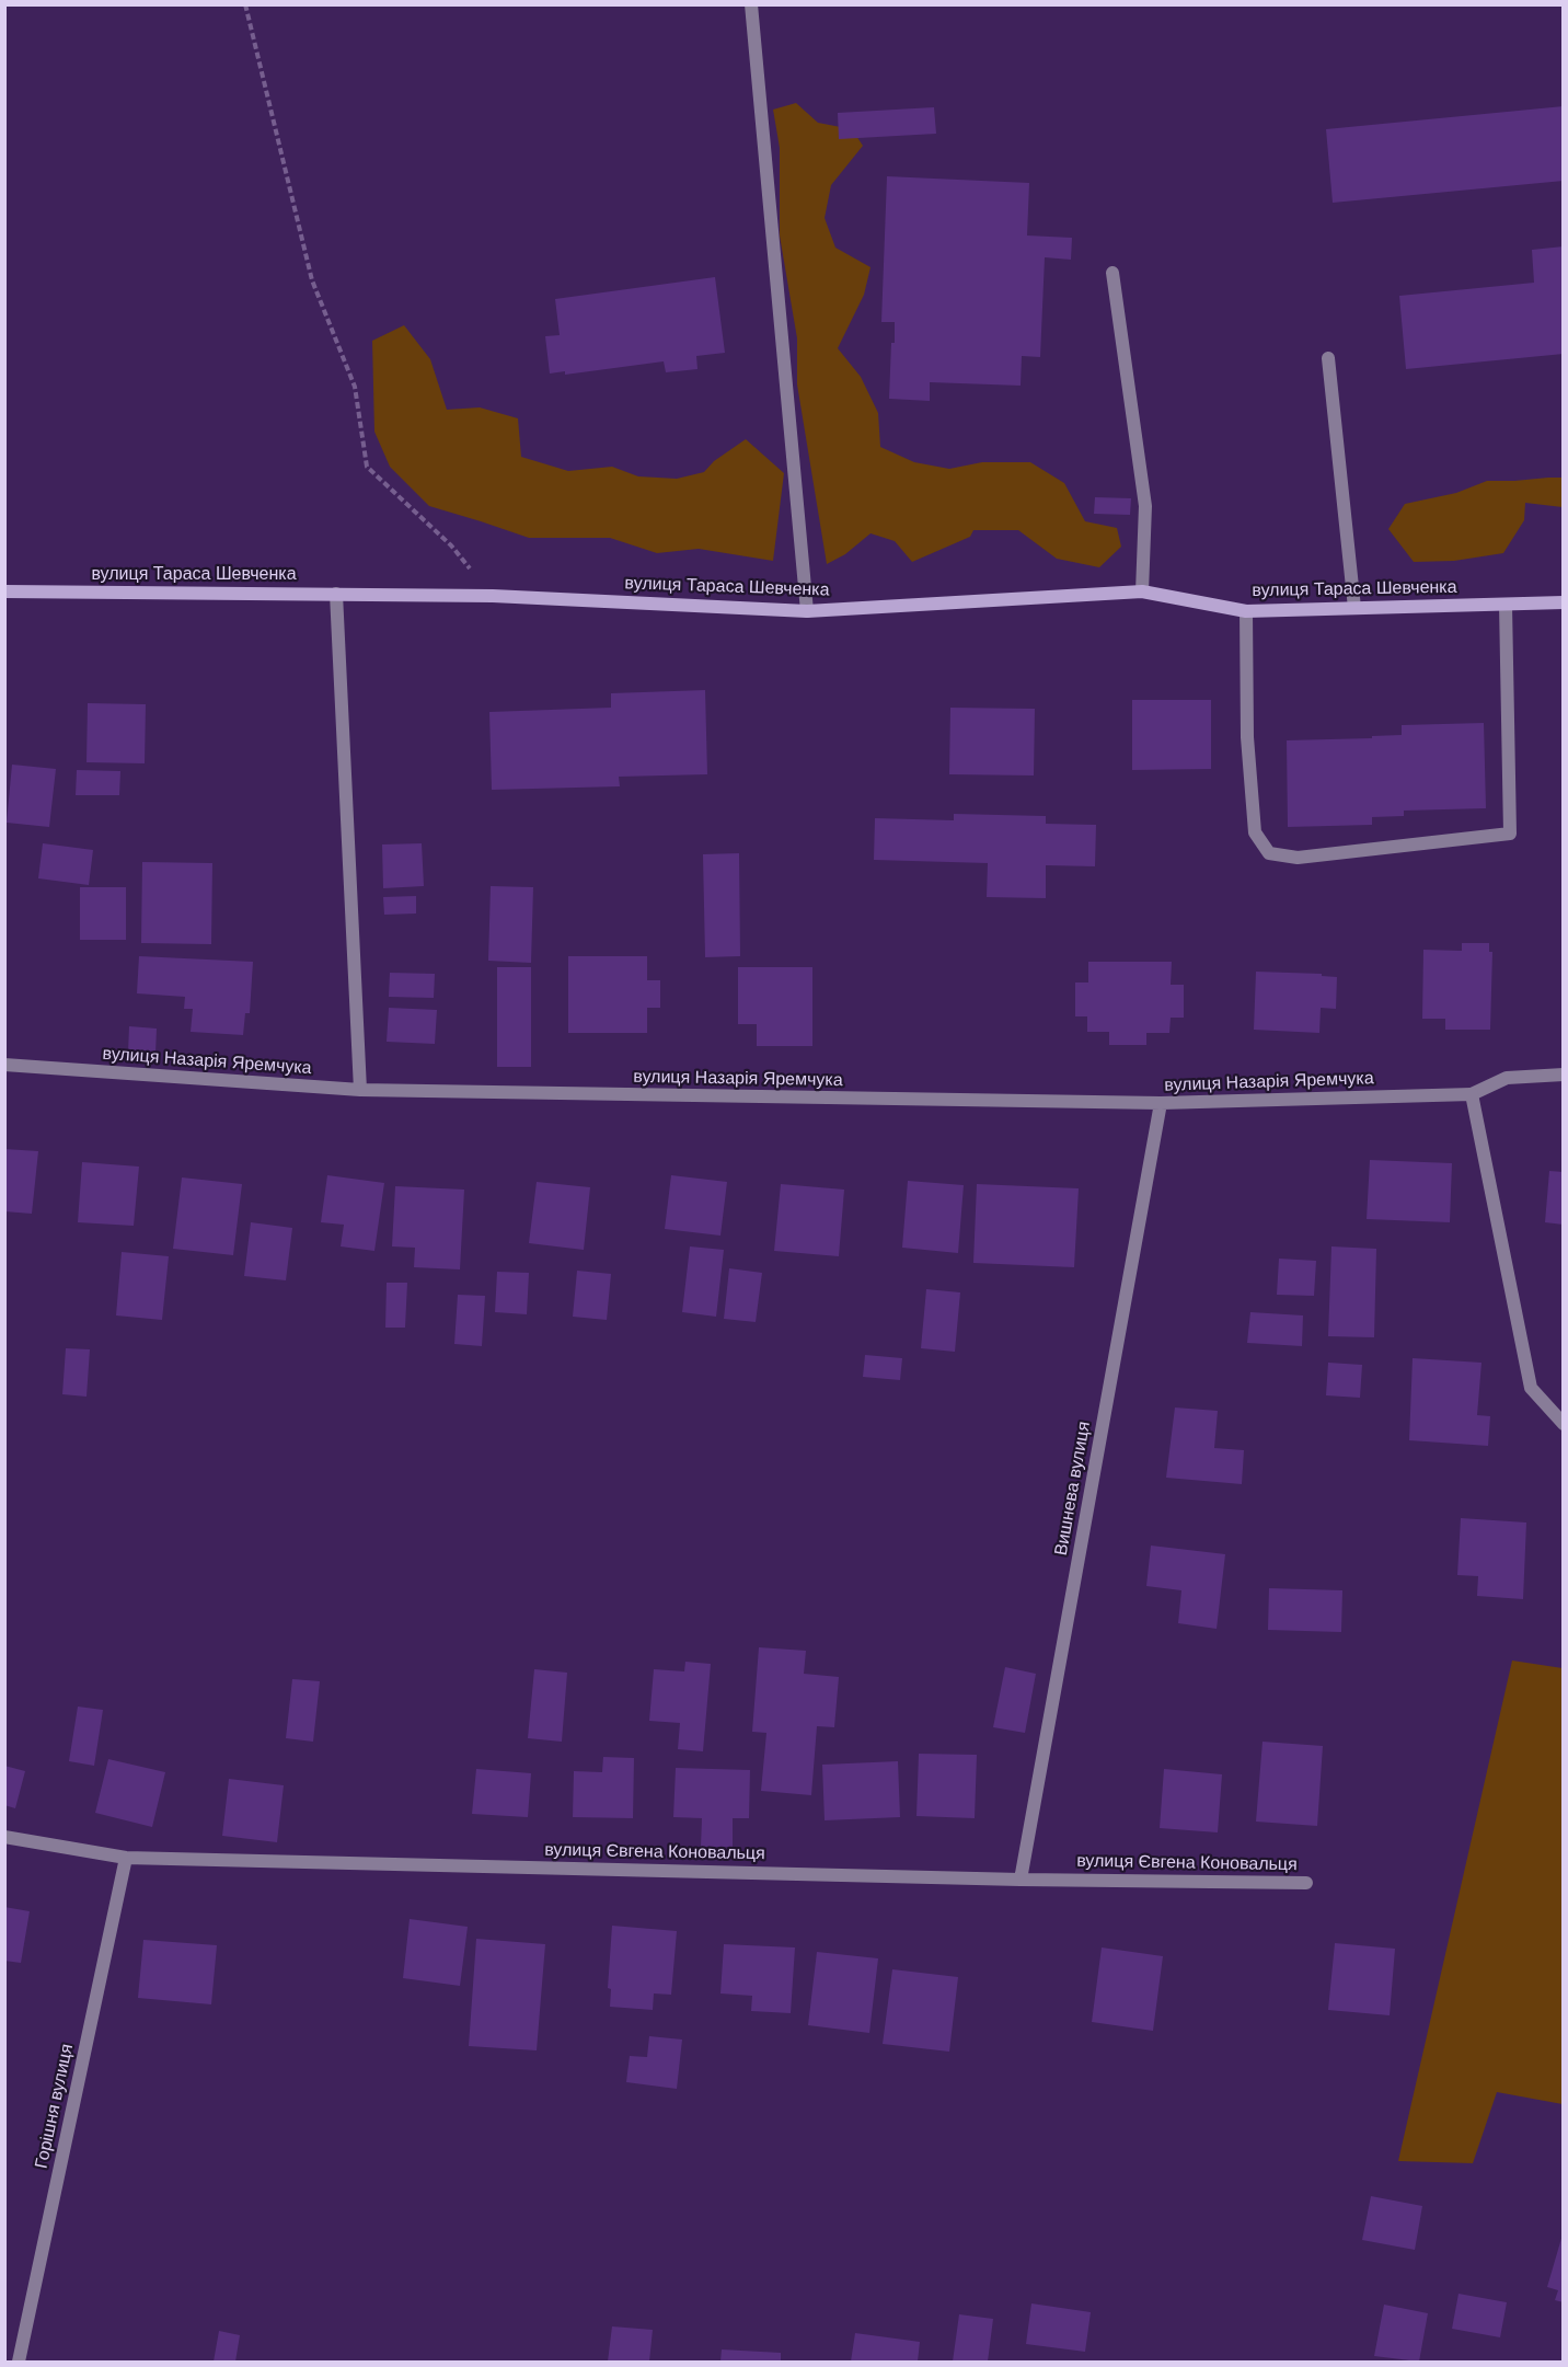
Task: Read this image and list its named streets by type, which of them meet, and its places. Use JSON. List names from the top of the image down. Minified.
{"streets":{"street":["вулиця Тараса Шевченка","вулиця Назарія Яремчука","Вишнева вулиця","вулиця Євгена Коновальця","Горішня вулиця"]},"crossings":[["вулиця Назарія Яремчука","Вишнева вулиця"],["Вишнева вулиця","вулиця Євгена Коновальця"],["вулиця Євгена Коновальця","Горішня вулиця"]]}
